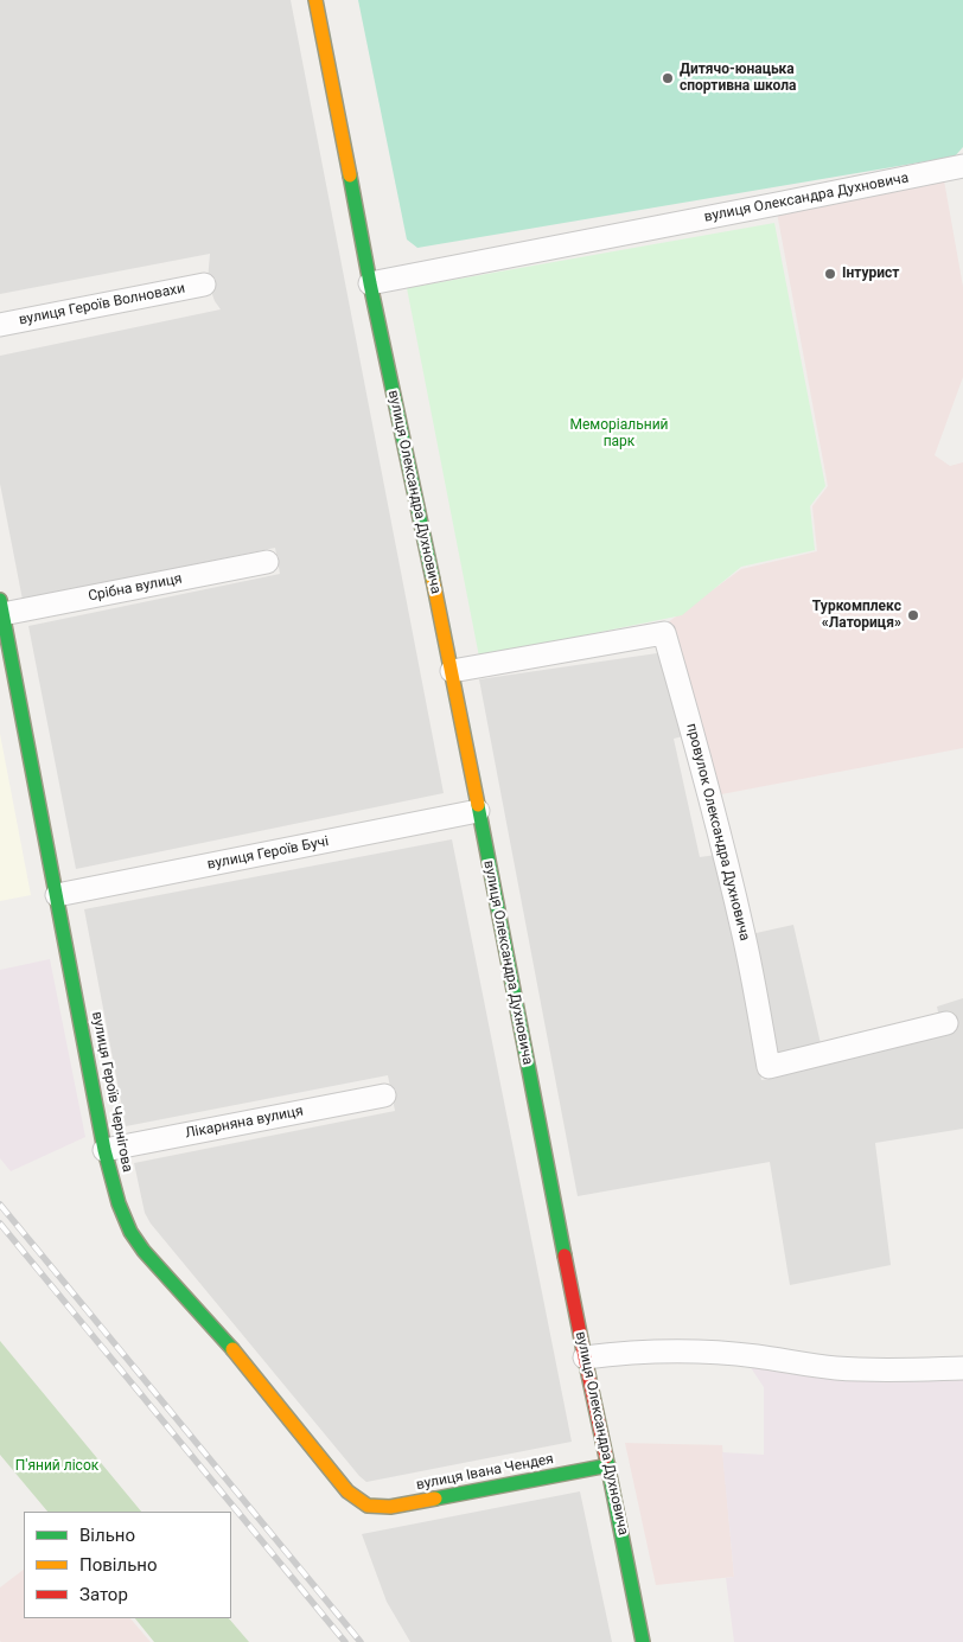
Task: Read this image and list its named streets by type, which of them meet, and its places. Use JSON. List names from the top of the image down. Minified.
{"streets":{"main road":["вулиця Олександра Духновича","вулиця Героїв Чернігова","вулиця Івана Чендея"],"street":["вулиця Героїв Волновахи","Срібна вулиця","провулок Олександра Духновича","вулиця Героїв Бучі","Лікарняна вулиця"]},"crossings":[["вулиця Олександра Духновича","провулок Олександра Духновича"],["вулиця Олександра Духновича","вулиця Героїв Бучі"],["вулиця Олександра Духновича","вулиця Івана Чендея"],["Срібна вулиця","вулиця Героїв Чернігова"],["вулиця Героїв Бучі","вулиця Героїв Чернігова"],["вулиця Героїв Чернігова","Лікарняна вулиця"],["вулиця Героїв Чернігова","вулиця Івана Чендея"]],"parks":["Меморіальний парк","П'яний лісок"],"places":["Дитячо-юнацька спортивна школа","Інтурист","Туркомплекс «Латориця»"],"legend":["Вільно","Повільно","Затор"]}
